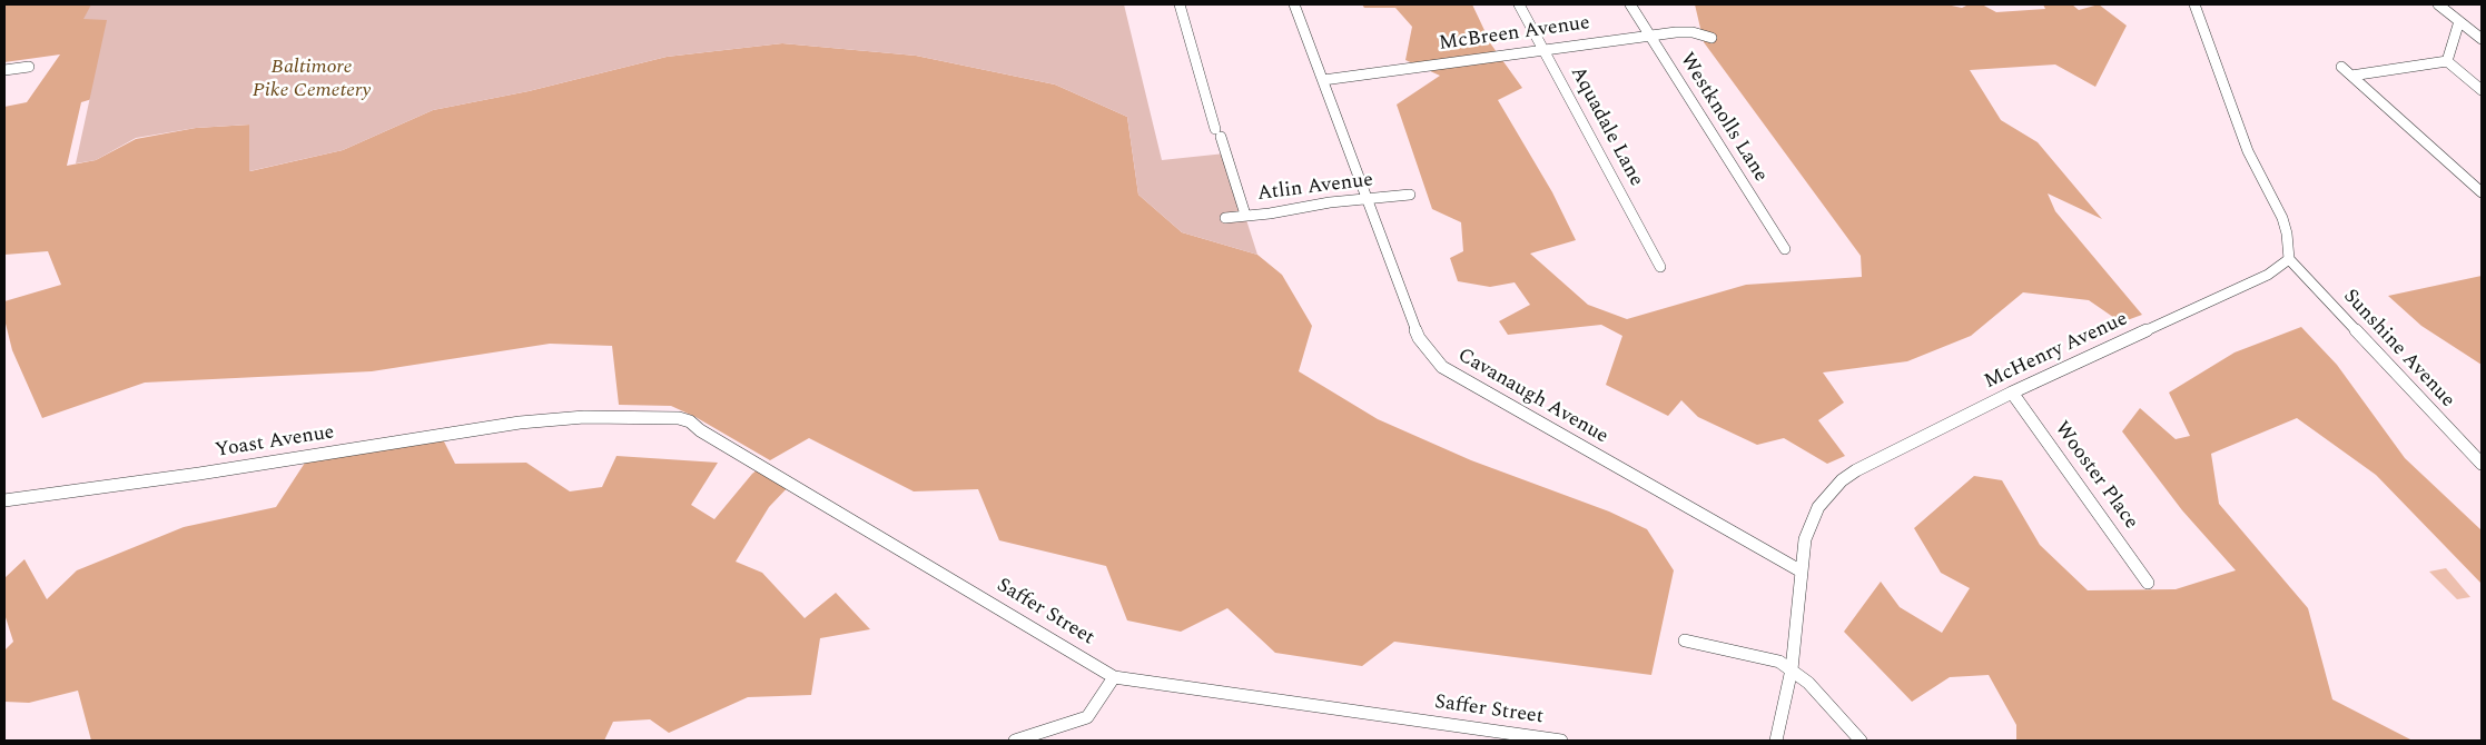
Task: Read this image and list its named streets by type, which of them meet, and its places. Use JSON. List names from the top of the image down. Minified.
{"streets":{"street":["McBreen Avenue","Westknolls Lane","Aquadale Lane","Atlin Avenue","Sunshine Avenue","McHenry Avenue","Cavanaugh Avenue","Yoast Avenue","Wooster Place","Saffer Street"]},"crossings":[["McBreen Avenue","Westknolls Lane"],["McBreen Avenue","Aquadale Lane"],["McBreen Avenue","Cavanaugh Avenue"],["Atlin Avenue","Cavanaugh Avenue"],["Sunshine Avenue","McHenry Avenue"],["McHenry Avenue","Cavanaugh Avenue"],["McHenry Avenue","Wooster Place"],["Yoast Avenue","Saffer Street"]],"parks":["Baltimore Pike Cemetery"]}
